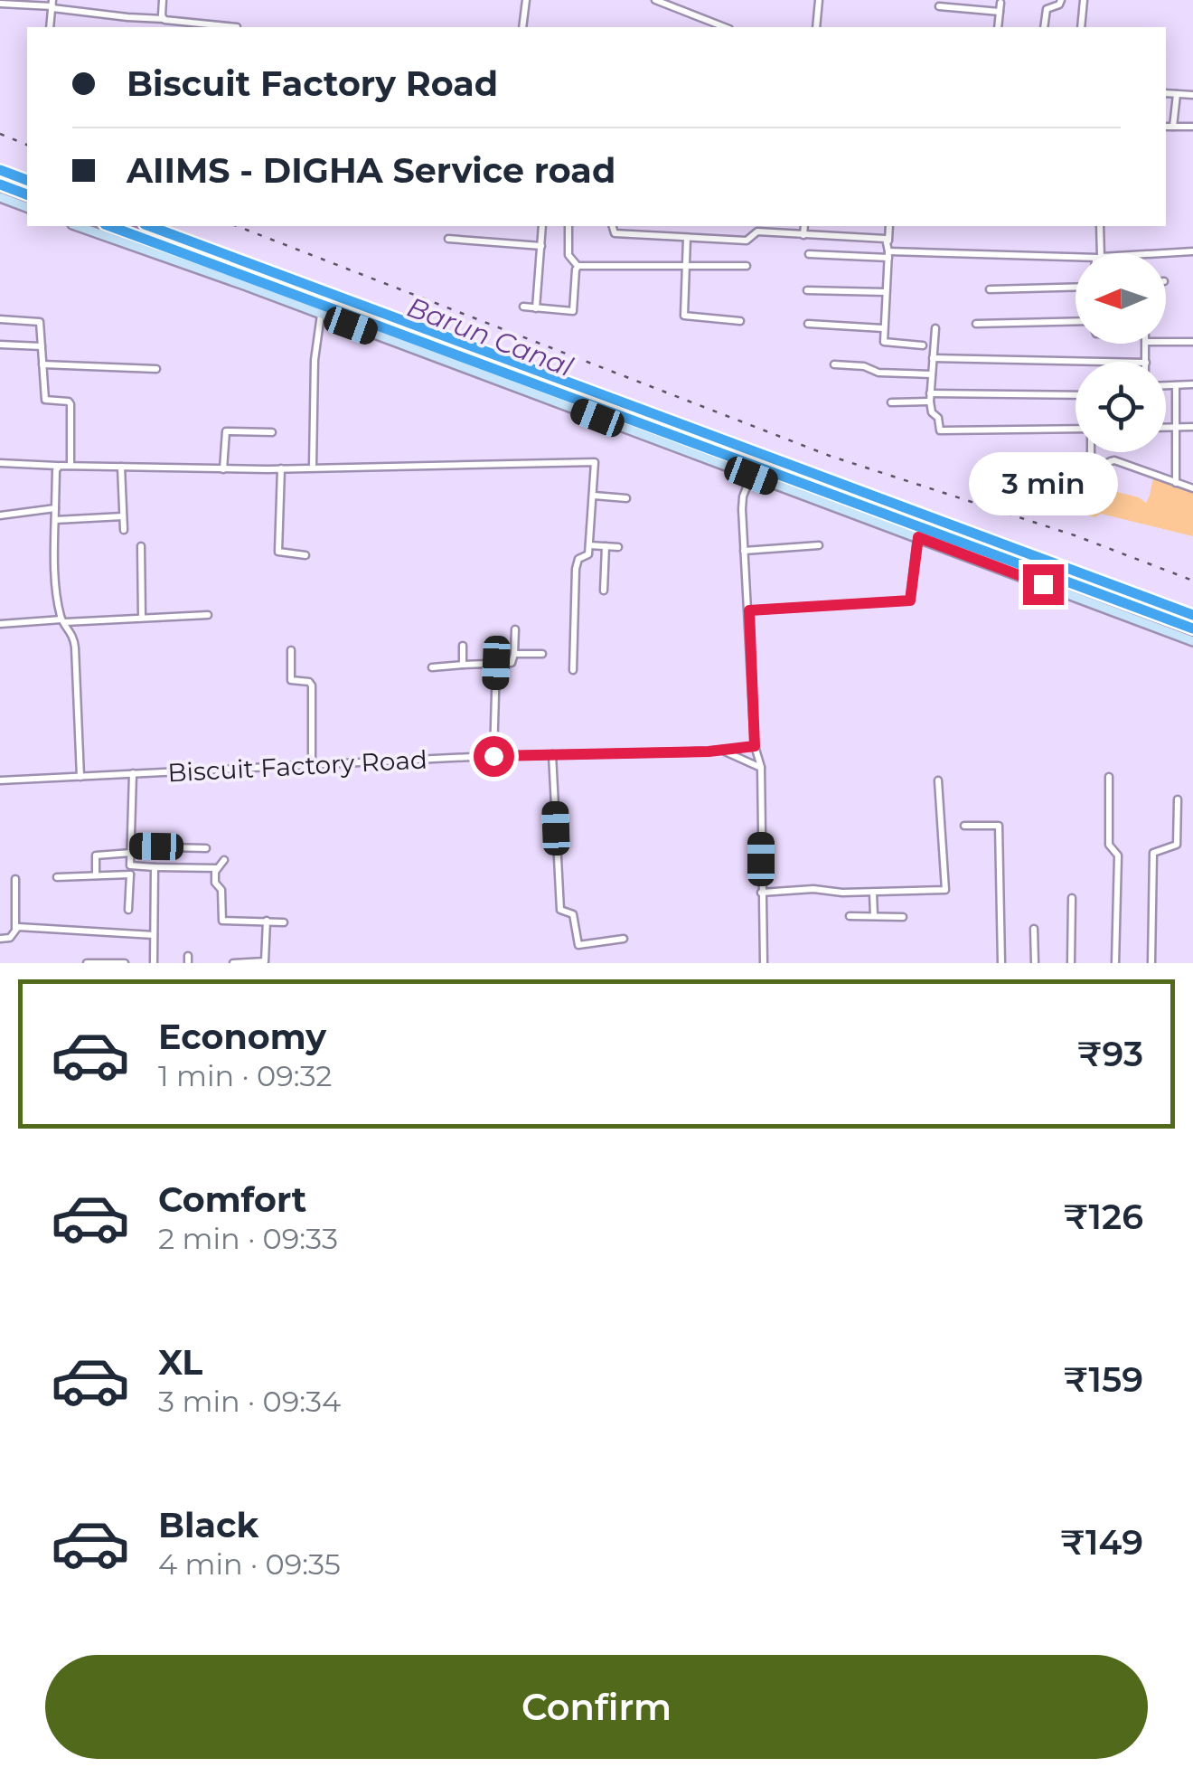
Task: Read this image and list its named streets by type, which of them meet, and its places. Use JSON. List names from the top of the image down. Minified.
{"streets":{"street":["Biscuit Factory Road"]},"water":["Barun Canal"],"north":"left","page":{"banner":["Biscuit Factory Road","AIIMS - DIGHA Service road"],"bubble":"3 min","list":[{"name":"Economy","note":"1 min · 09:32","value":"₹93"},{"name":"Comfort","note":"2 min · 09:33","value":"₹126"},{"name":"XL","note":"3 min · 09:34","value":"₹159"},{"name":"Black","note":"4 min · 09:35","value":"₹149"}],"buttons":"Confirm"}}
